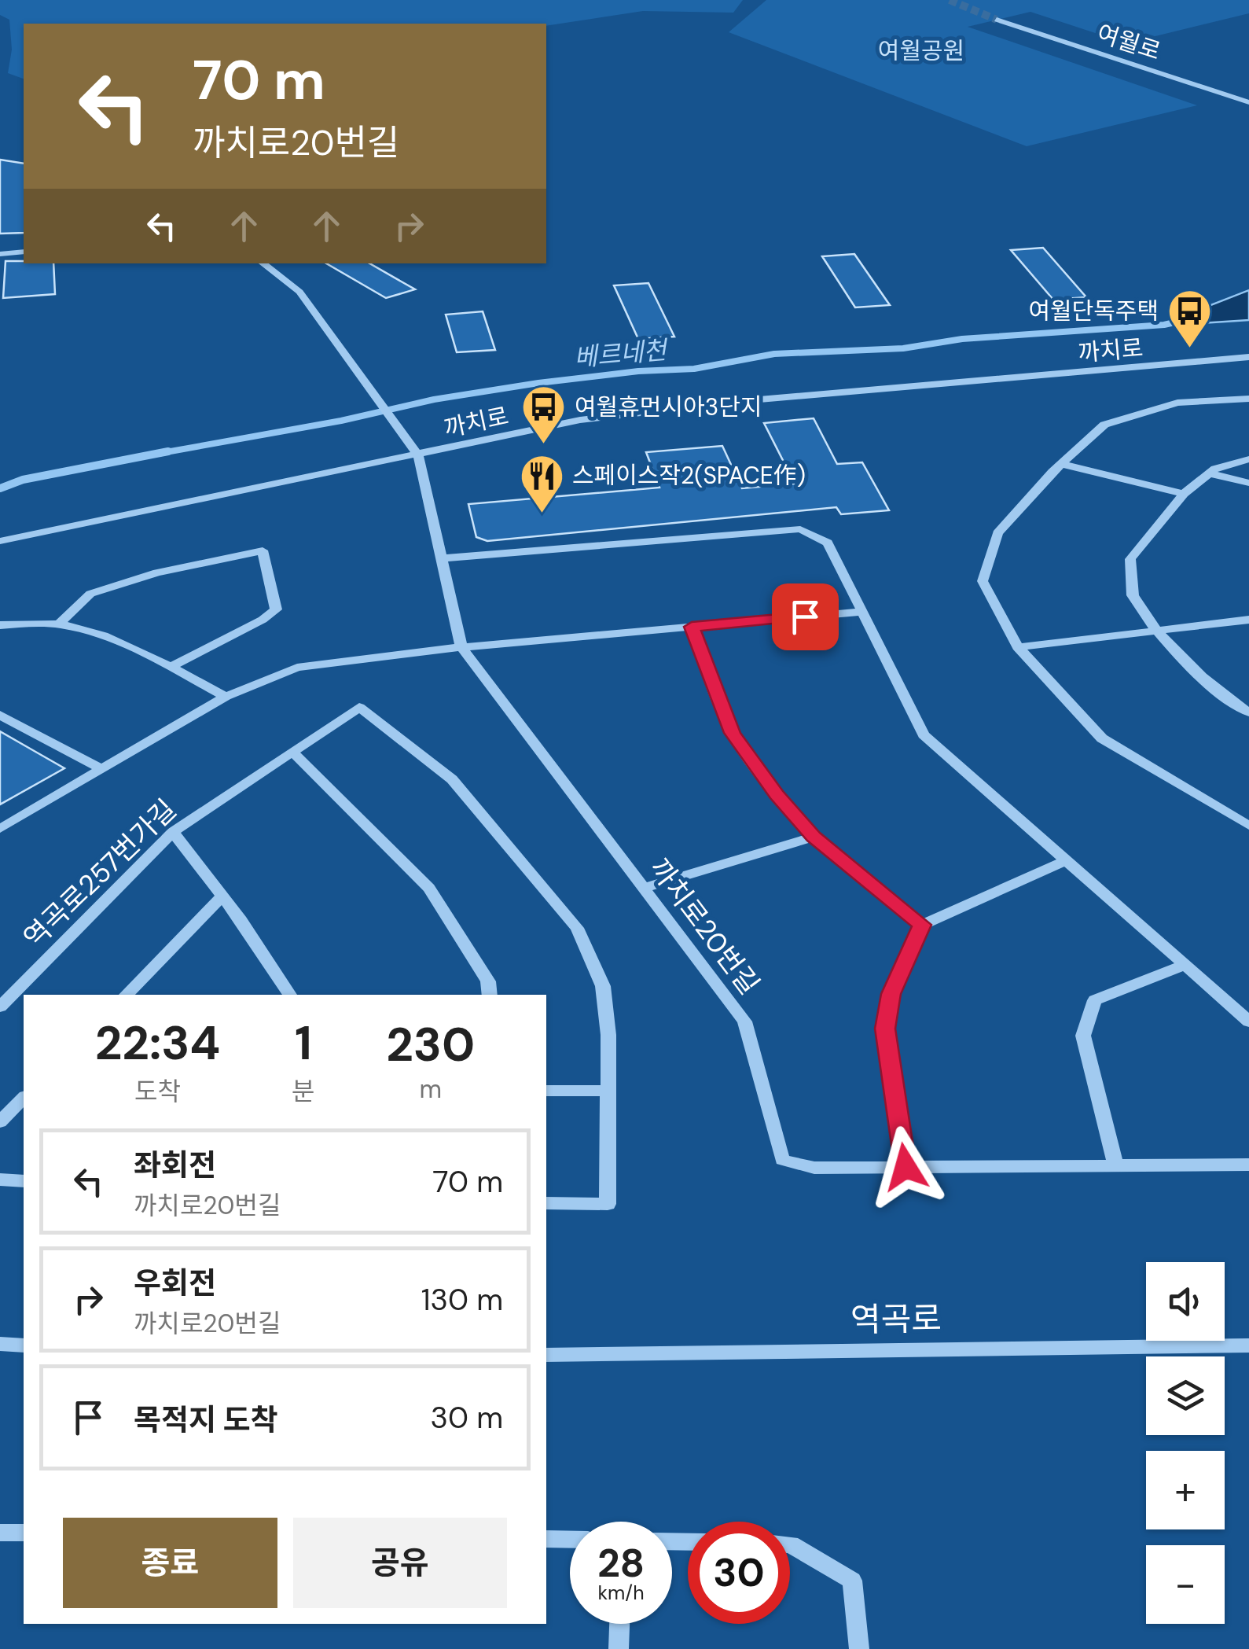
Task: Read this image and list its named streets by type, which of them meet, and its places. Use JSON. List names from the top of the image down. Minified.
{"streets":{"street":["여월로","까치로","역곡로257번가길","까치로20번길","역곡로"]},"crossings":[["까치로","까치로20번길"]],"water":["베르네천"],"parks":["여월공원"],"places":{"bus stop":["여월단독주택","여월휴먼시아3단지"],"restaurant":["스페이스작2(SPACE作)"]},"page":{"turn":["70 m","까치로20번길"],"eta":["22:34","도착","1","분","230","m"],"list":[{"name":"좌회전","note":"까치로20번길","value":"70 m"},{"name":"우회전","note":"까치로20번길","value":"130 m"},{"name":"목적지 도착","value":"30 m"}],"map_buttons":["+","−"],"buttons":["종료","공유"],"speed":"28 km/h","limit":"30"}}
